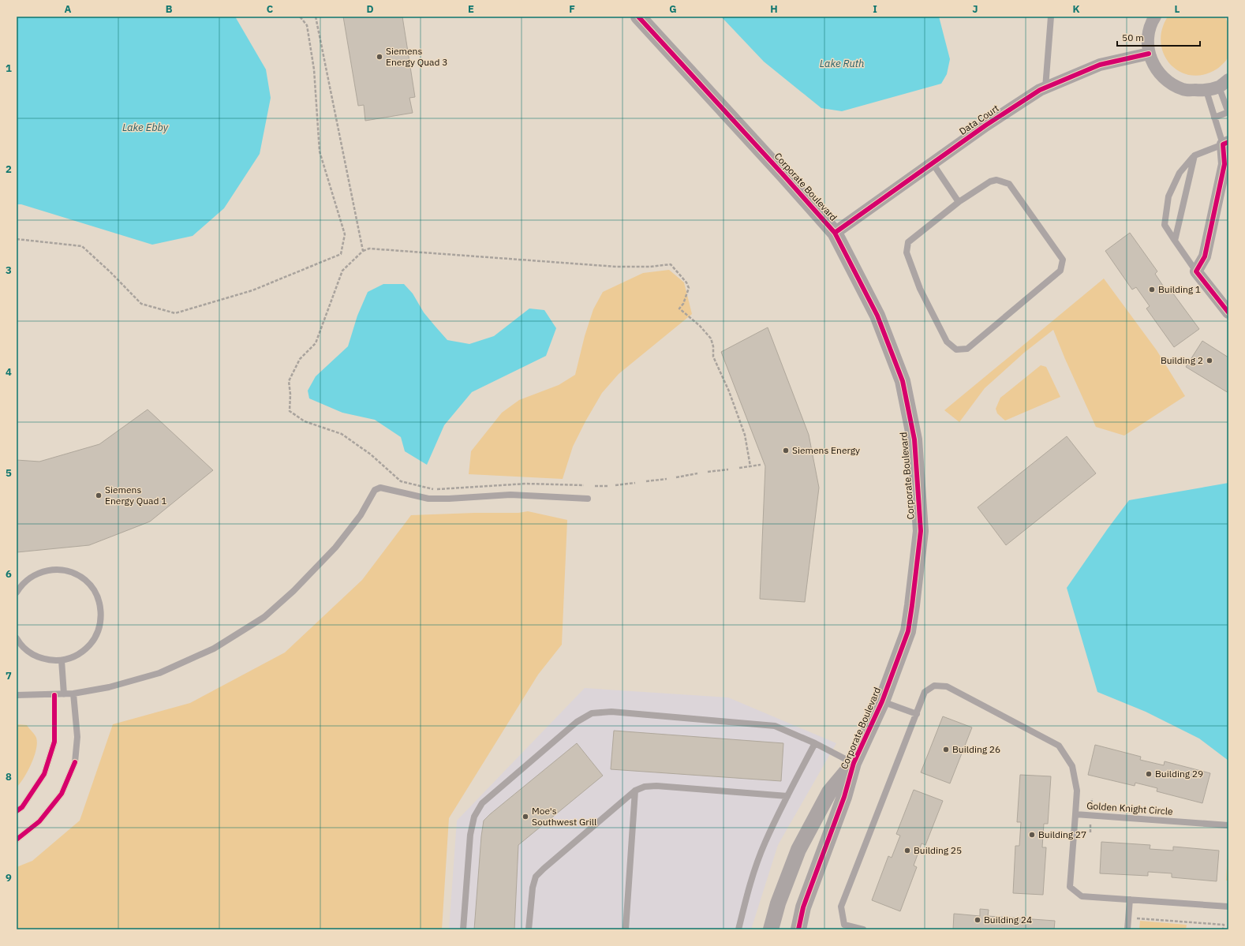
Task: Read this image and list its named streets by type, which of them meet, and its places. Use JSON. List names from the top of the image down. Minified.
{"streets":{"street":["Data Court","Corporate Boulevard"],"lane":["Golden Knight Circle"]},"crossings":[["Data Court","Corporate Boulevard"]],"water":["Lake Ruth","Lake Ebby"],"places":["Siemens Energy Quad 3","Building 1","Building 2","Siemens Energy","Siemens Energy Quad 1","Building 26","Building 29","Moe's Southwest Grill","Building 27","Building 25","Building 24"],"scale_bar":"50 m","grid":{"columns":["A","B","C","D","E","F","G","H","I","J","K","L"],"rows":["1","2","3","4","5","6","7","8","9"]}}
